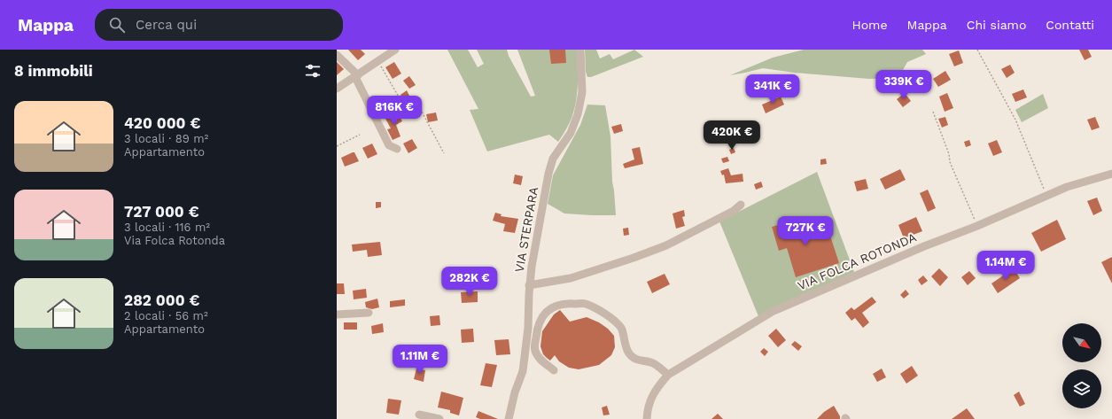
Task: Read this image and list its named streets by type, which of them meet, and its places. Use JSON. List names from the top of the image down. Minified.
{"streets":{"street":["VIA STERPARA","VIA FOLCA ROTONDA"]},"north":"bottom right","page":{"header":"Mappa","search":"Cerca qui","nav":["Home","Mappa","Chi siamo","Contatti"],"heading":"8 immobili","price":["339K €","341K €","816K €","420K €","727K €","1.14M €","282K €","1.11M €"],"list":[{"name":"420 000 €","note":"3 locali · 89 m² · Appartamento"},{"name":"727 000 €","note":"3 locali · 116 m² · Via Folca Rotonda"},{"name":"282 000 €","note":"2 locali · 56 m² · Appartamento"}]}}
